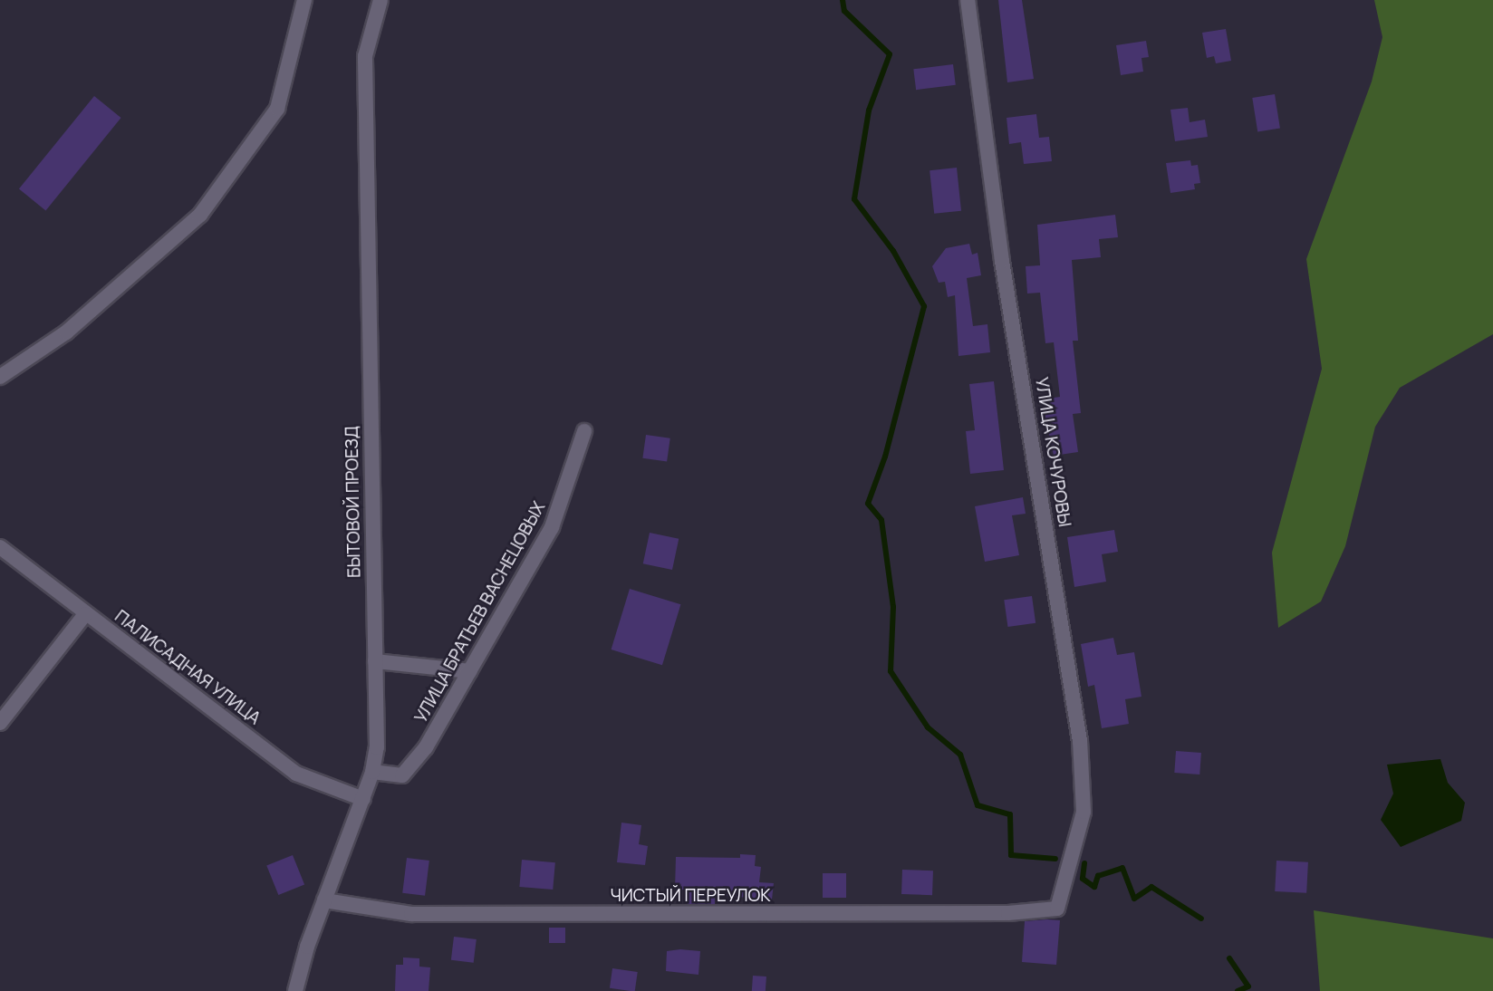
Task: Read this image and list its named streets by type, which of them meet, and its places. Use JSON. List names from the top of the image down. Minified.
{"streets":{"street":["УЛИЦА КОЧУРОВЫ","БЫТОВОЙ ПРОЕЗД","УЛИЦА БРАТЬЕВ ВАСНЕЦОВЫХ","ПАЛИСАДНАЯ УЛИЦА","ЧИСТЫЙ ПЕРЕУЛОК"]},"crossings":[["УЛИЦА КОЧУРОВЫ","ЧИСТЫЙ ПЕРЕУЛОК"],["БЫТОВОЙ ПРОЕЗД","УЛИЦА БРАТЬЕВ ВАСНЕЦОВЫХ"],["БЫТОВОЙ ПРОЕЗД","ПАЛИСАДНАЯ УЛИЦА"],["БЫТОВОЙ ПРОЕЗД","ЧИСТЫЙ ПЕРЕУЛОК"]]}
